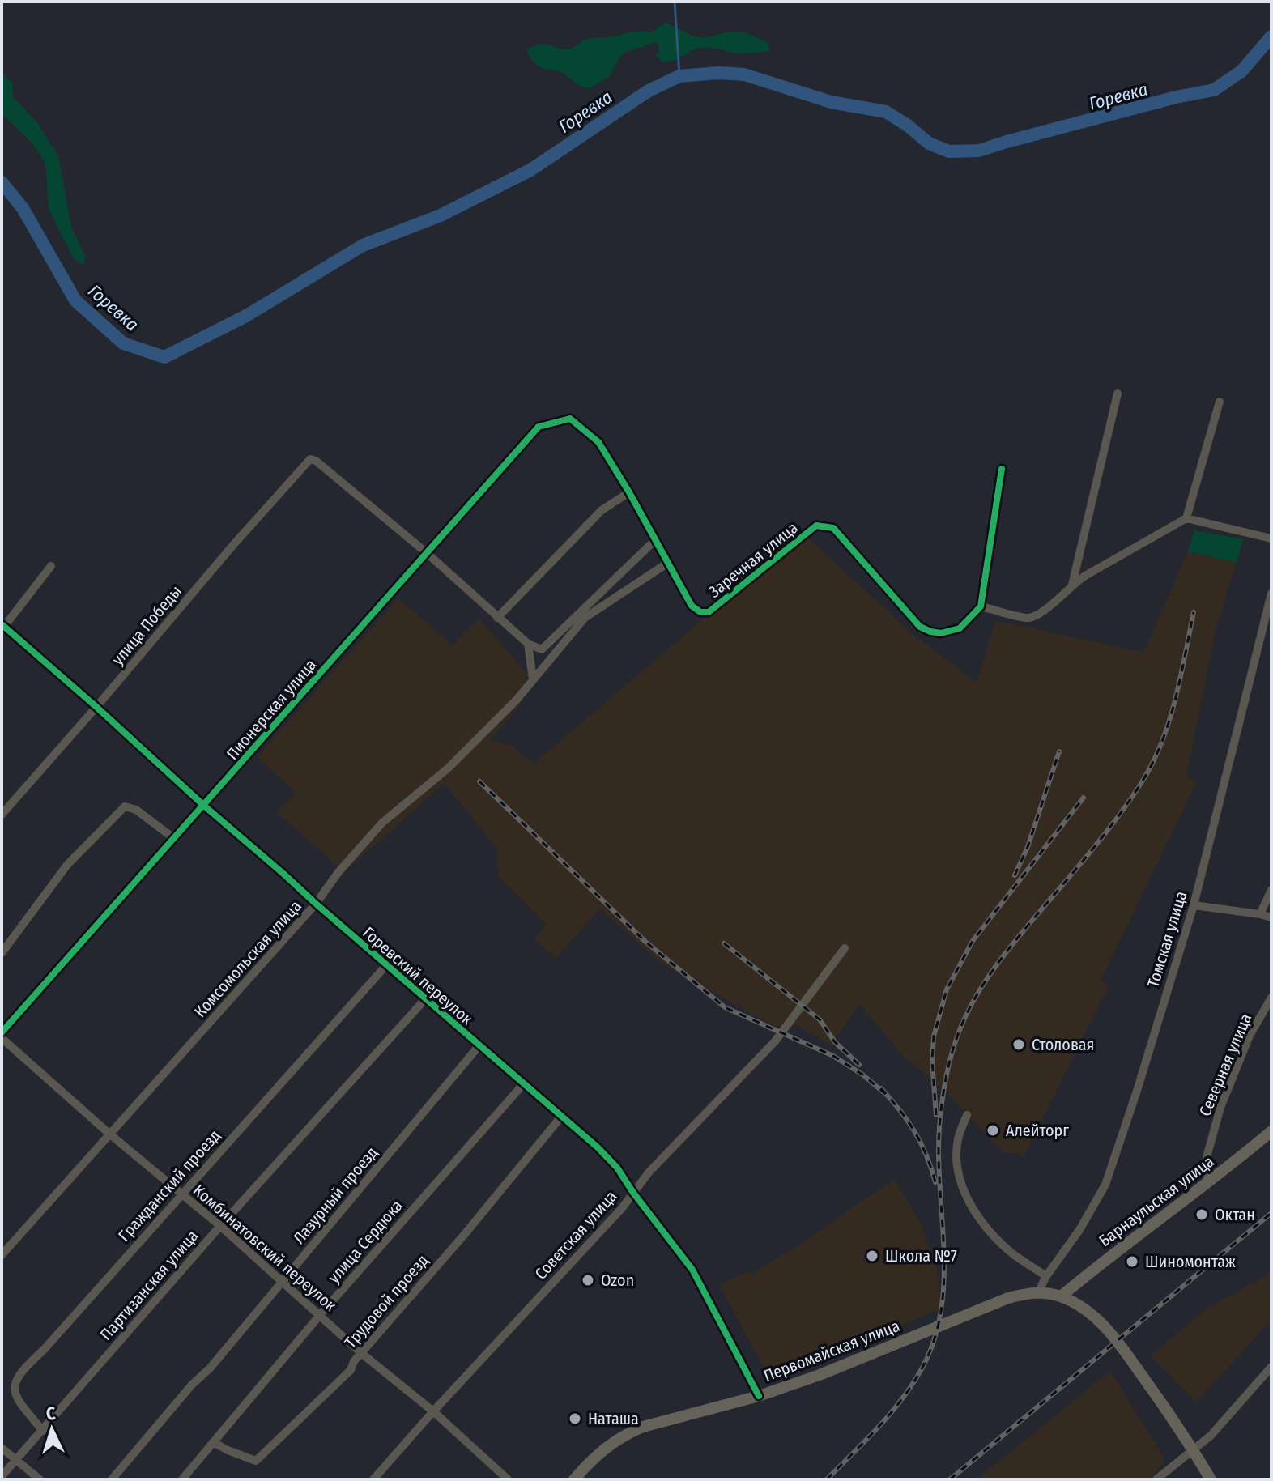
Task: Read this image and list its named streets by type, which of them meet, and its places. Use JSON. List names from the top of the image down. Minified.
{"streets":{"main road":["Барнаульская улица","Первомайская улица"],"street":["Заречная улица","улица Победы","Пионерская улица","Томская улица","Комсомольская улица","Горевский переулок","Северная улица","Гражданский проезд","Лазурный проезд","Советская улица","улица Сердюка","Комбинатовский переулок","Партизанская улица","Трудовой проезд"]},"crossings":[["Заречная улица","Пионерская улица"],["Заречная улица","Комсомольская улица"],["улица Победы","Пионерская улица"],["улица Победы","Горевский переулок"],["Пионерская улица","Горевский переулок"],["Комсомольская улица","Горевский переулок"],["Комсомольская улица","Комбинатовский переулок"],["Горевский переулок","Гражданский проезд"],["Горевский переулок","Лазурный проезд"],["Горевский переулок","Советская улица"],["Горевский переулок","улица Сердюка"],["Горевский переулок","Партизанская улица"],["Горевский переулок","Трудовой проезд"],["Горевский переулок","Первомайская улица"],["Северная улица","Барнаульская улица"],["Гражданский проезд","Комбинатовский переулок"],["Гражданский проезд","Партизанская улица"],["Лазурный проезд","Комбинатовский переулок"],["Барнаульская улица","Первомайская улица"],["Советская улица","Комбинатовский переулок"],["улица Сердюка","Комбинатовский переулок"],["улица Сердюка","Трудовой проезд"],["Комбинатовский переулок","Партизанская улица"],["Комбинатовский переулок","Трудовой проезд"]],"water":["Горевка"],"places":["Столовая","Алейторг","Октан","Школа №7","Шиномонтаж","Ozon","Наташа"],"north":"top"}
